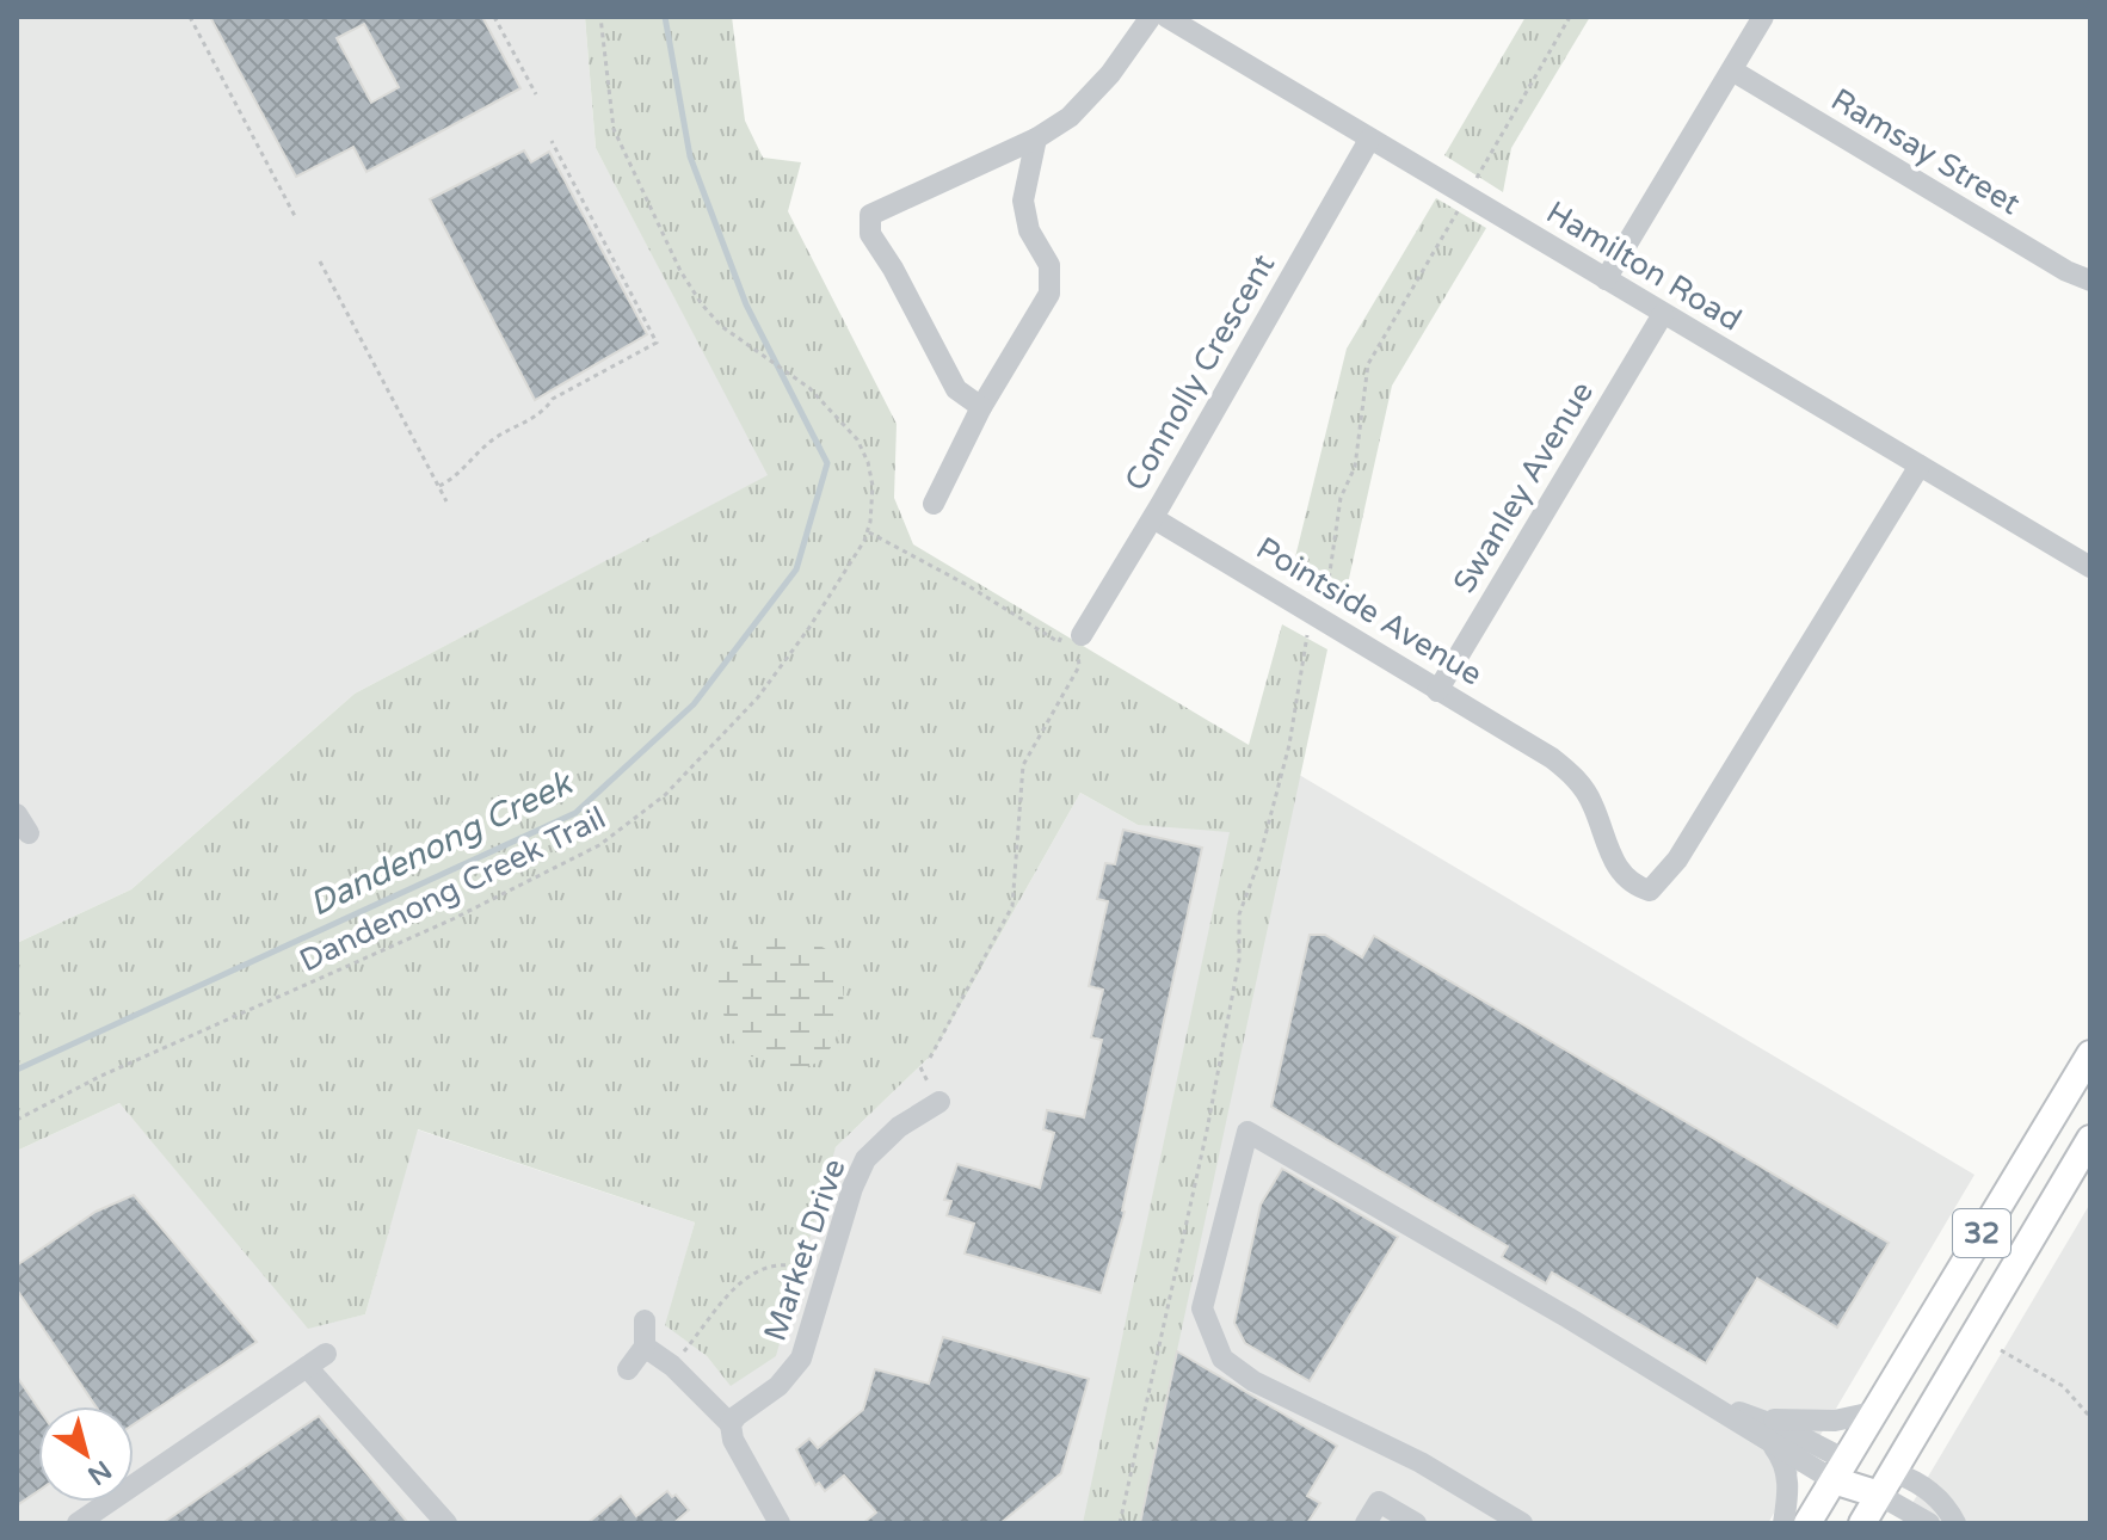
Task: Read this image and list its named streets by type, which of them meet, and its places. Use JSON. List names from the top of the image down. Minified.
{"streets":{"main road":["32"],"street":["Ramsay Street","Hamilton Road","Connolly Crescent","Swanley Avenue","Pointside Avenue","Market Drive"],"path":["Dandenong Creek Trail"]},"crossings":[["Hamilton Road","Connolly Crescent"],["Hamilton Road","Swanley Avenue"],["Hamilton Road","Pointside Avenue"],["Connolly Crescent","Pointside Avenue"],["Swanley Avenue","Pointside Avenue"]],"water":["Dandenong Creek"],"north":"bottom right"}
